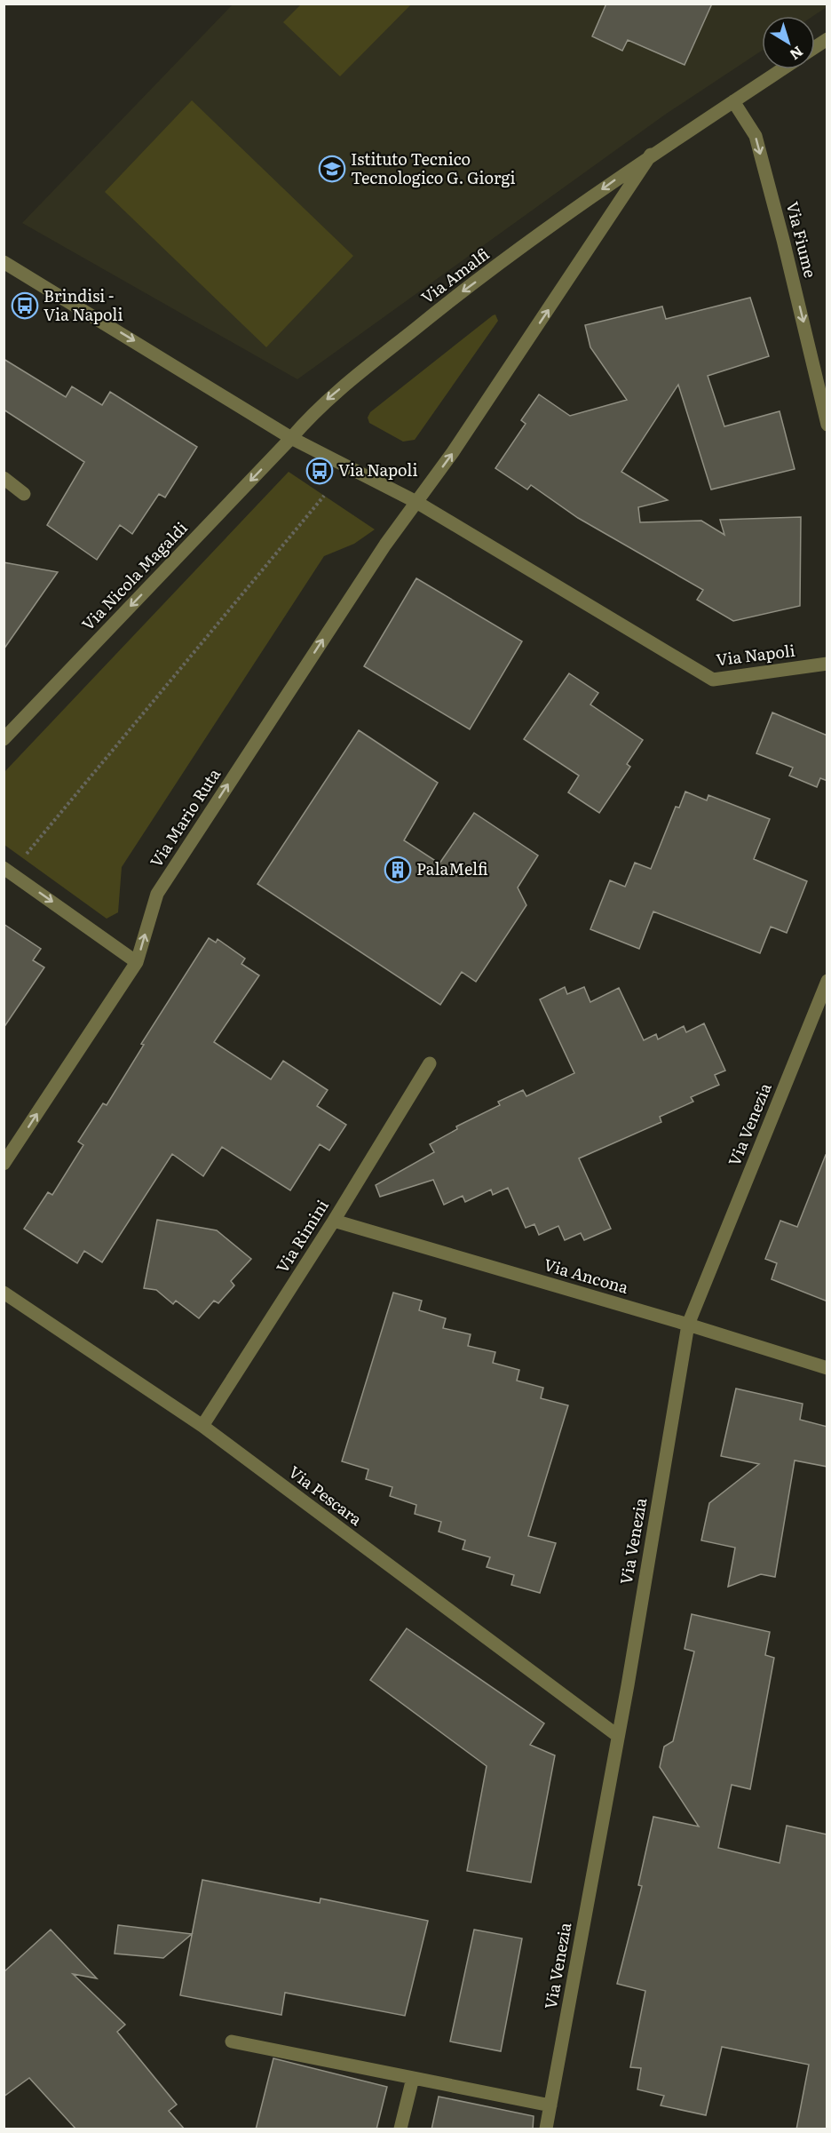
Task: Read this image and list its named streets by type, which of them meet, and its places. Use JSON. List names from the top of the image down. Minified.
{"streets":{"street":["Via Fiume","Via Amalfi","Via Nicola Magaldi","Via Napoli","Via Mario Ruta","Via Venezia","Via Rimini","Via Ancona","Via Pescara"]},"crossings":[["Via Fiume","Via Amalfi"],["Via Amalfi","Via Nicola Magaldi"],["Via Amalfi","Via Napoli"],["Via Amalfi","Via Mario Ruta"],["Via Nicola Magaldi","Via Napoli"],["Via Napoli","Via Mario Ruta"],["Via Venezia","Via Ancona"],["Via Venezia","Via Pescara"],["Via Rimini","Via Ancona"],["Via Rimini","Via Pescara"]],"one_way":["Via Fiume","Via Nicola Magaldi","Via Napoli","Via Mario Ruta"],"places":{"school or university":["Istituto Tecnico Tecnologico G. Giorgi"],"bus stop":["Brindisi - Via Napoli","Via Napoli"],"building":["PalaMelfi"]},"north":"bottom right"}
